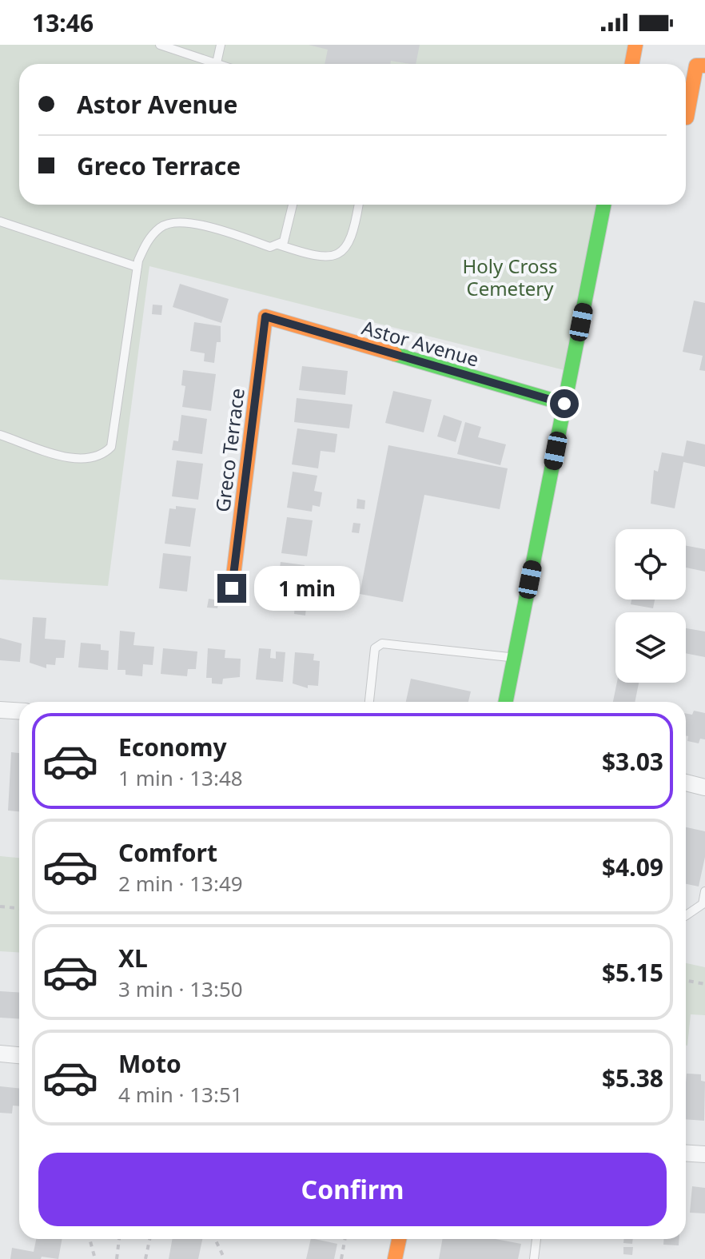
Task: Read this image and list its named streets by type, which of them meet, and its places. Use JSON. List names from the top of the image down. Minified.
{"streets":{"street":["Astor Avenue","Greco Terrace"]},"crossings":[["Astor Avenue","Greco Terrace"]],"parks":["Holy Cross Cemetery"],"page":{"status":"13:46","banner":["Astor Avenue","Greco Terrace"],"bubble":"1 min","list":[{"name":"Economy","note":"1 min · 13:48","value":"$3.03"},{"name":"Comfort","note":"2 min · 13:49","value":"$4.09"},{"name":"XL","note":"3 min · 13:50","value":"$5.15"},{"name":"Moto","note":"4 min · 13:51","value":"$5.38"}],"buttons":"Confirm"}}
